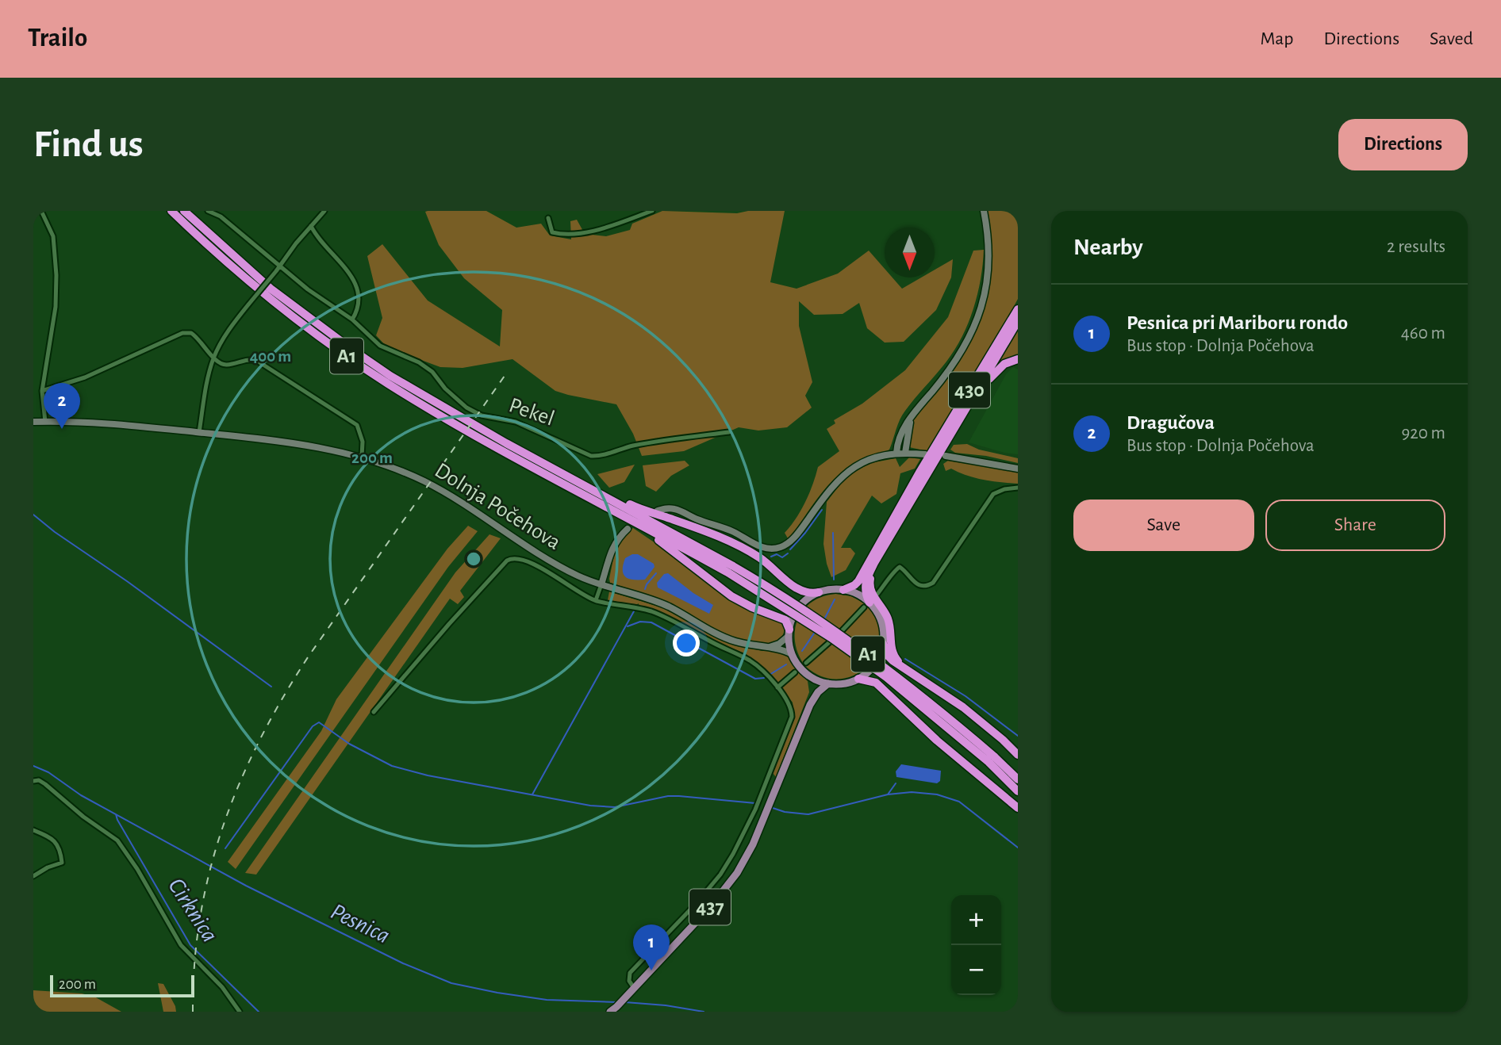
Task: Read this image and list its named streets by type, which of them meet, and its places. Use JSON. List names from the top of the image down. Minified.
{"streets":{"highway":["A1","430"],"main road":["Dolnja Počehova","437"],"street":["Pekel"]},"crossings":[["430","Dolnja Počehova"],["430","437"],["Dolnja Počehova","437"]],"water":["Cirknica","Pesnica"],"scale_bar":"200 m","north":"bottom","page":{"header":"Trailo","nav":["Map","Directions","Saved"],"buttons":["Directions",["Save","Share"]],"title":"Find us","heading":["Nearby","2 results"],"list":[{"mark":"1","name":"Pesnica pri Mariboru rondo","note":"Bus stop · Dolnja Počehova","value":"460 m"},{"mark":"2","name":"Dragučova","note":"Bus stop · Dolnja Počehova","value":"920 m"}],"pins":["2","1"],"map_buttons":["+","−"],"scale":"200 m"},"rings":["400 m","200 m"]}
